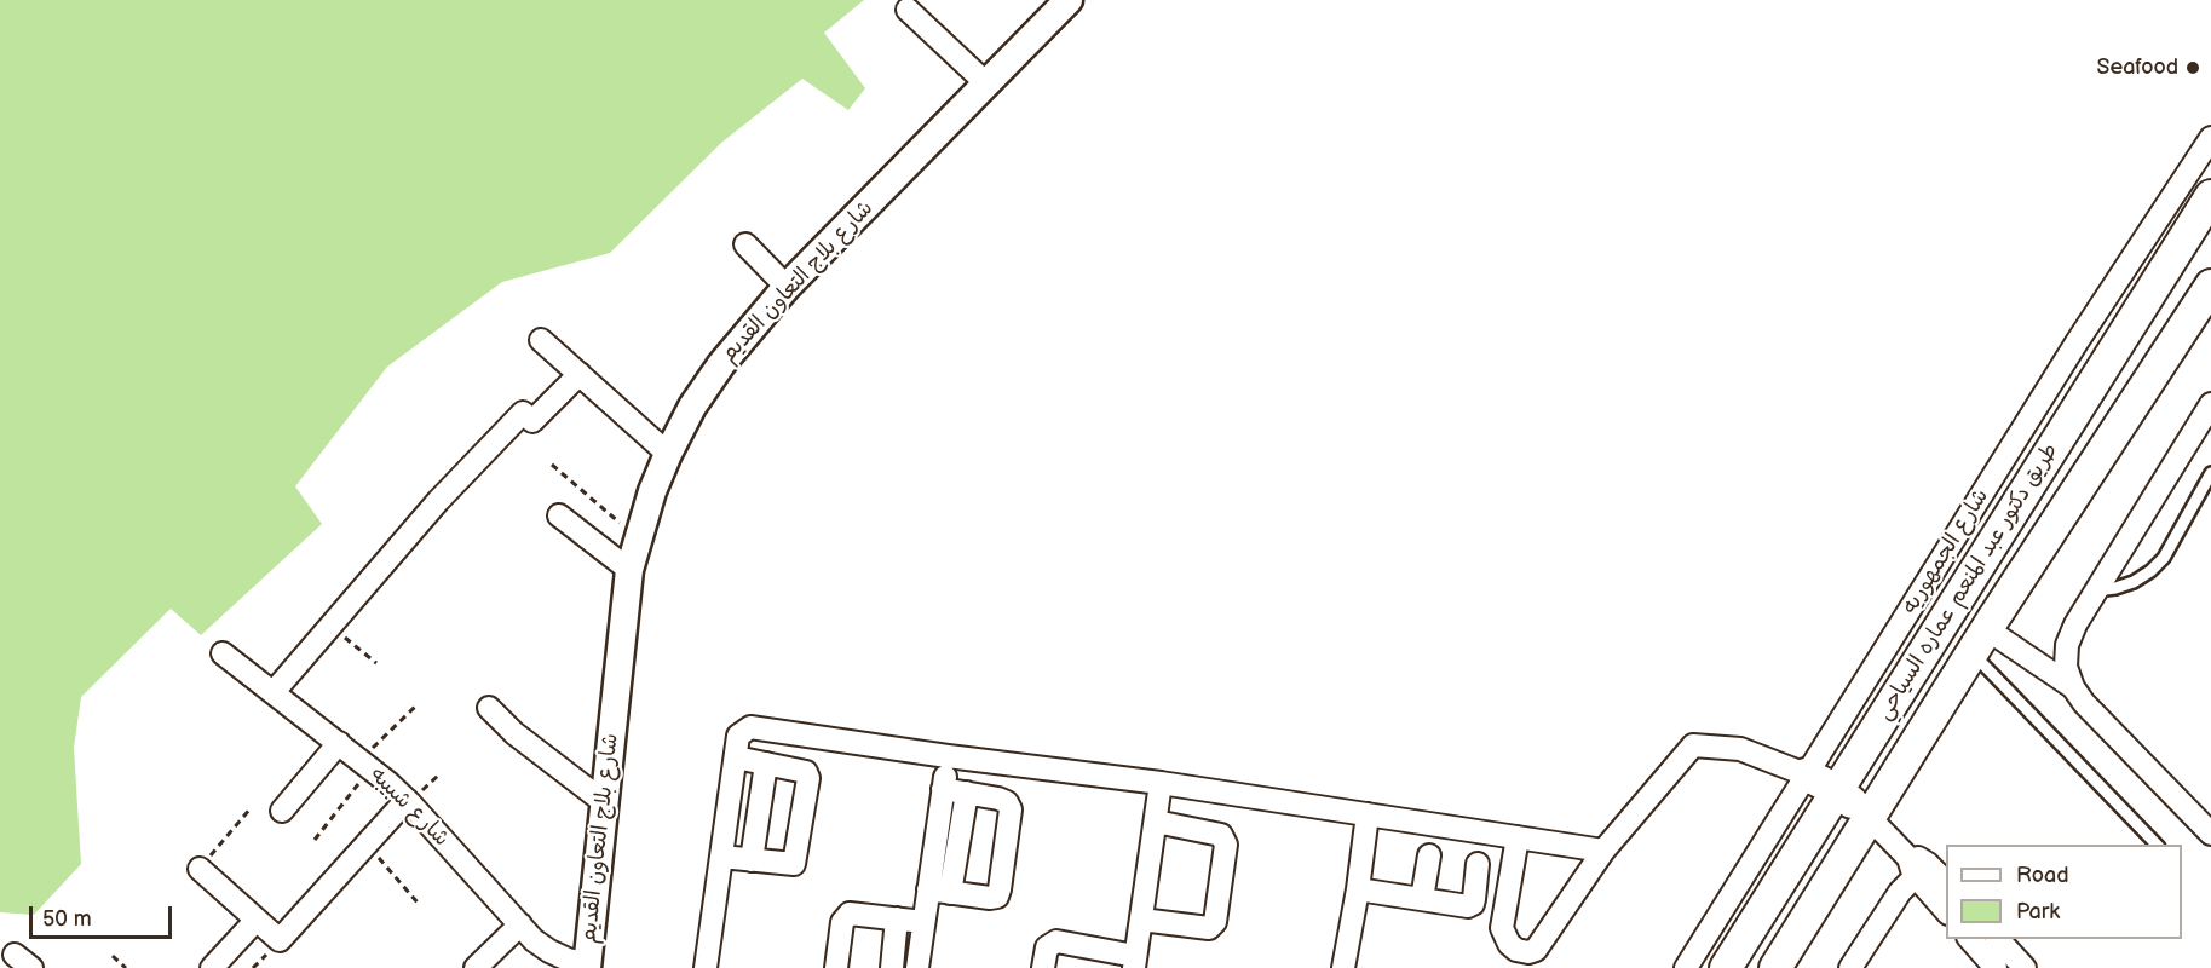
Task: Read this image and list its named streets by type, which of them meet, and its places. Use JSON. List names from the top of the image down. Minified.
{"streets":{"main road":["طريق دكتور عبد المنعم عماره السياحي"],"street":["شارع بلاج التعاون القديم","شارع الجمهوريه","شارع شبيبه"]},"crossings":[["شارع بلاج التعاون القديم","شارع شبيبه"]],"places":["Seafood"],"legend":["Road","Park"],"scale_bar":"50 m"}
